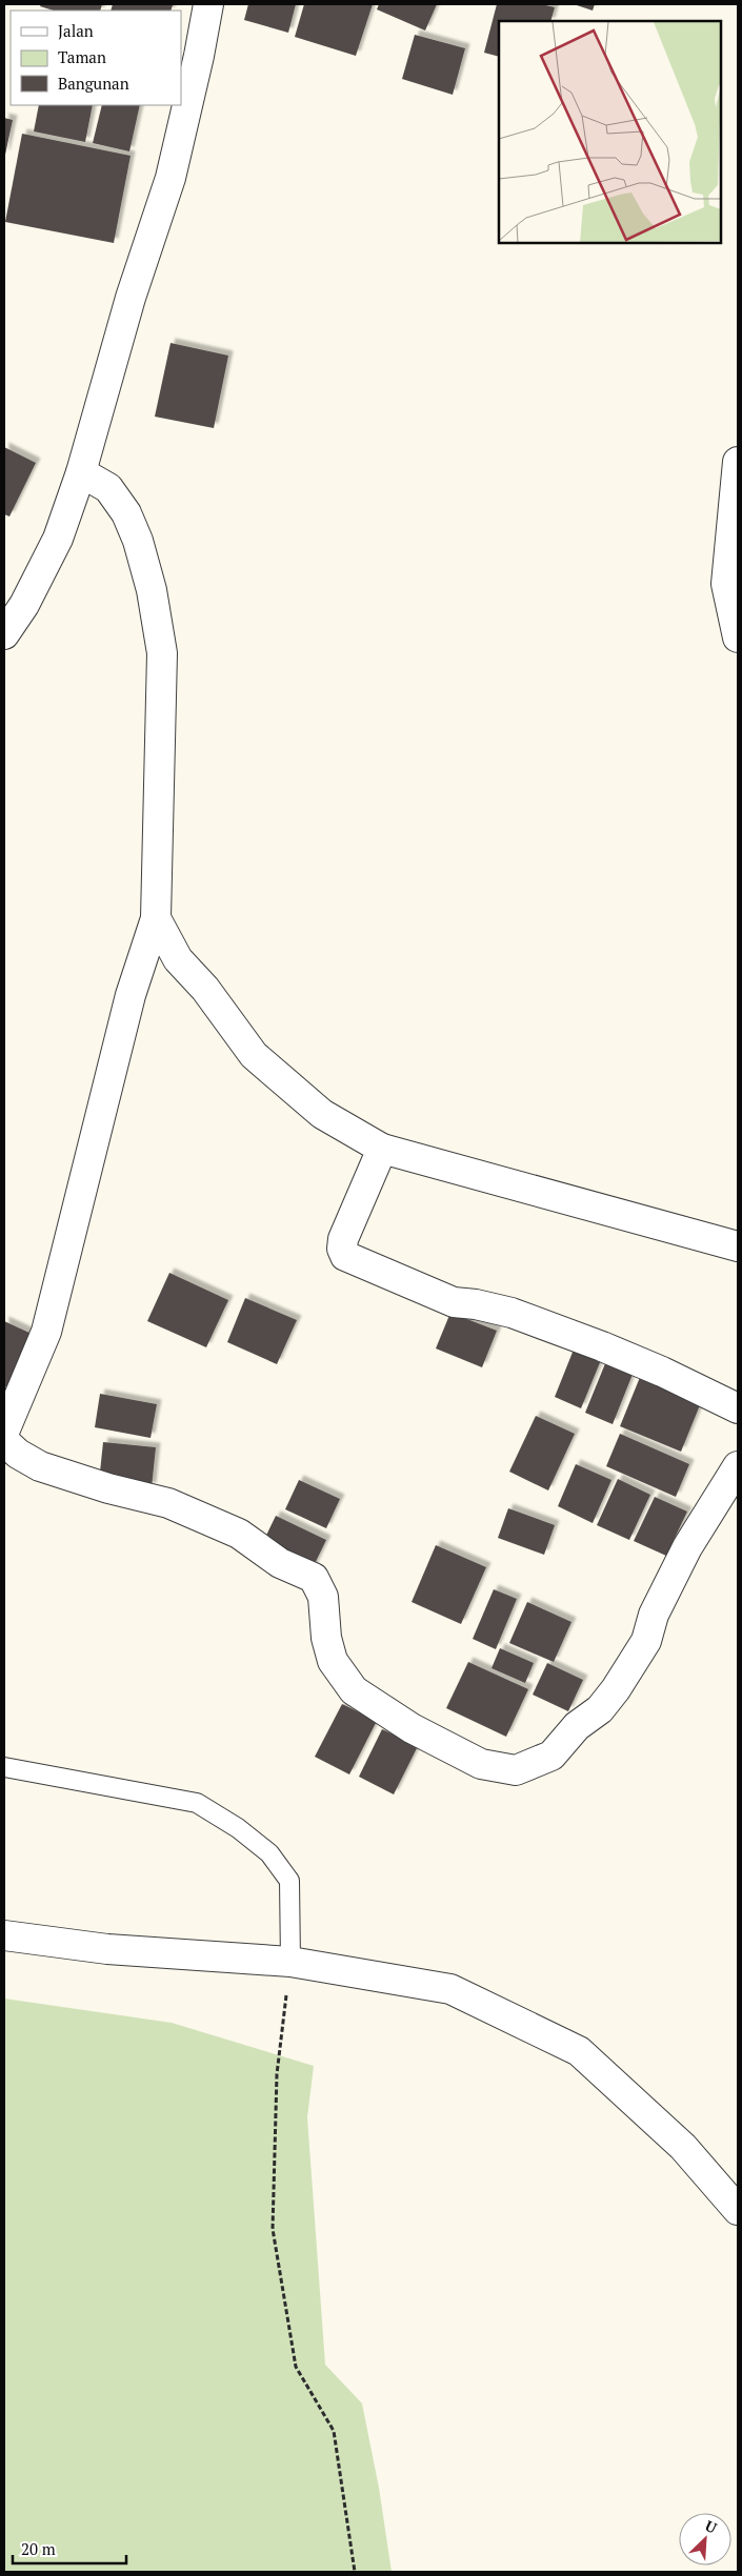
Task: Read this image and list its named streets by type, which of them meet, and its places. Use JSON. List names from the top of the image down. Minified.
{"legend":["Jalan","Taman","Bangunan"],"scale_bar":"20 m","north":"top right"}
